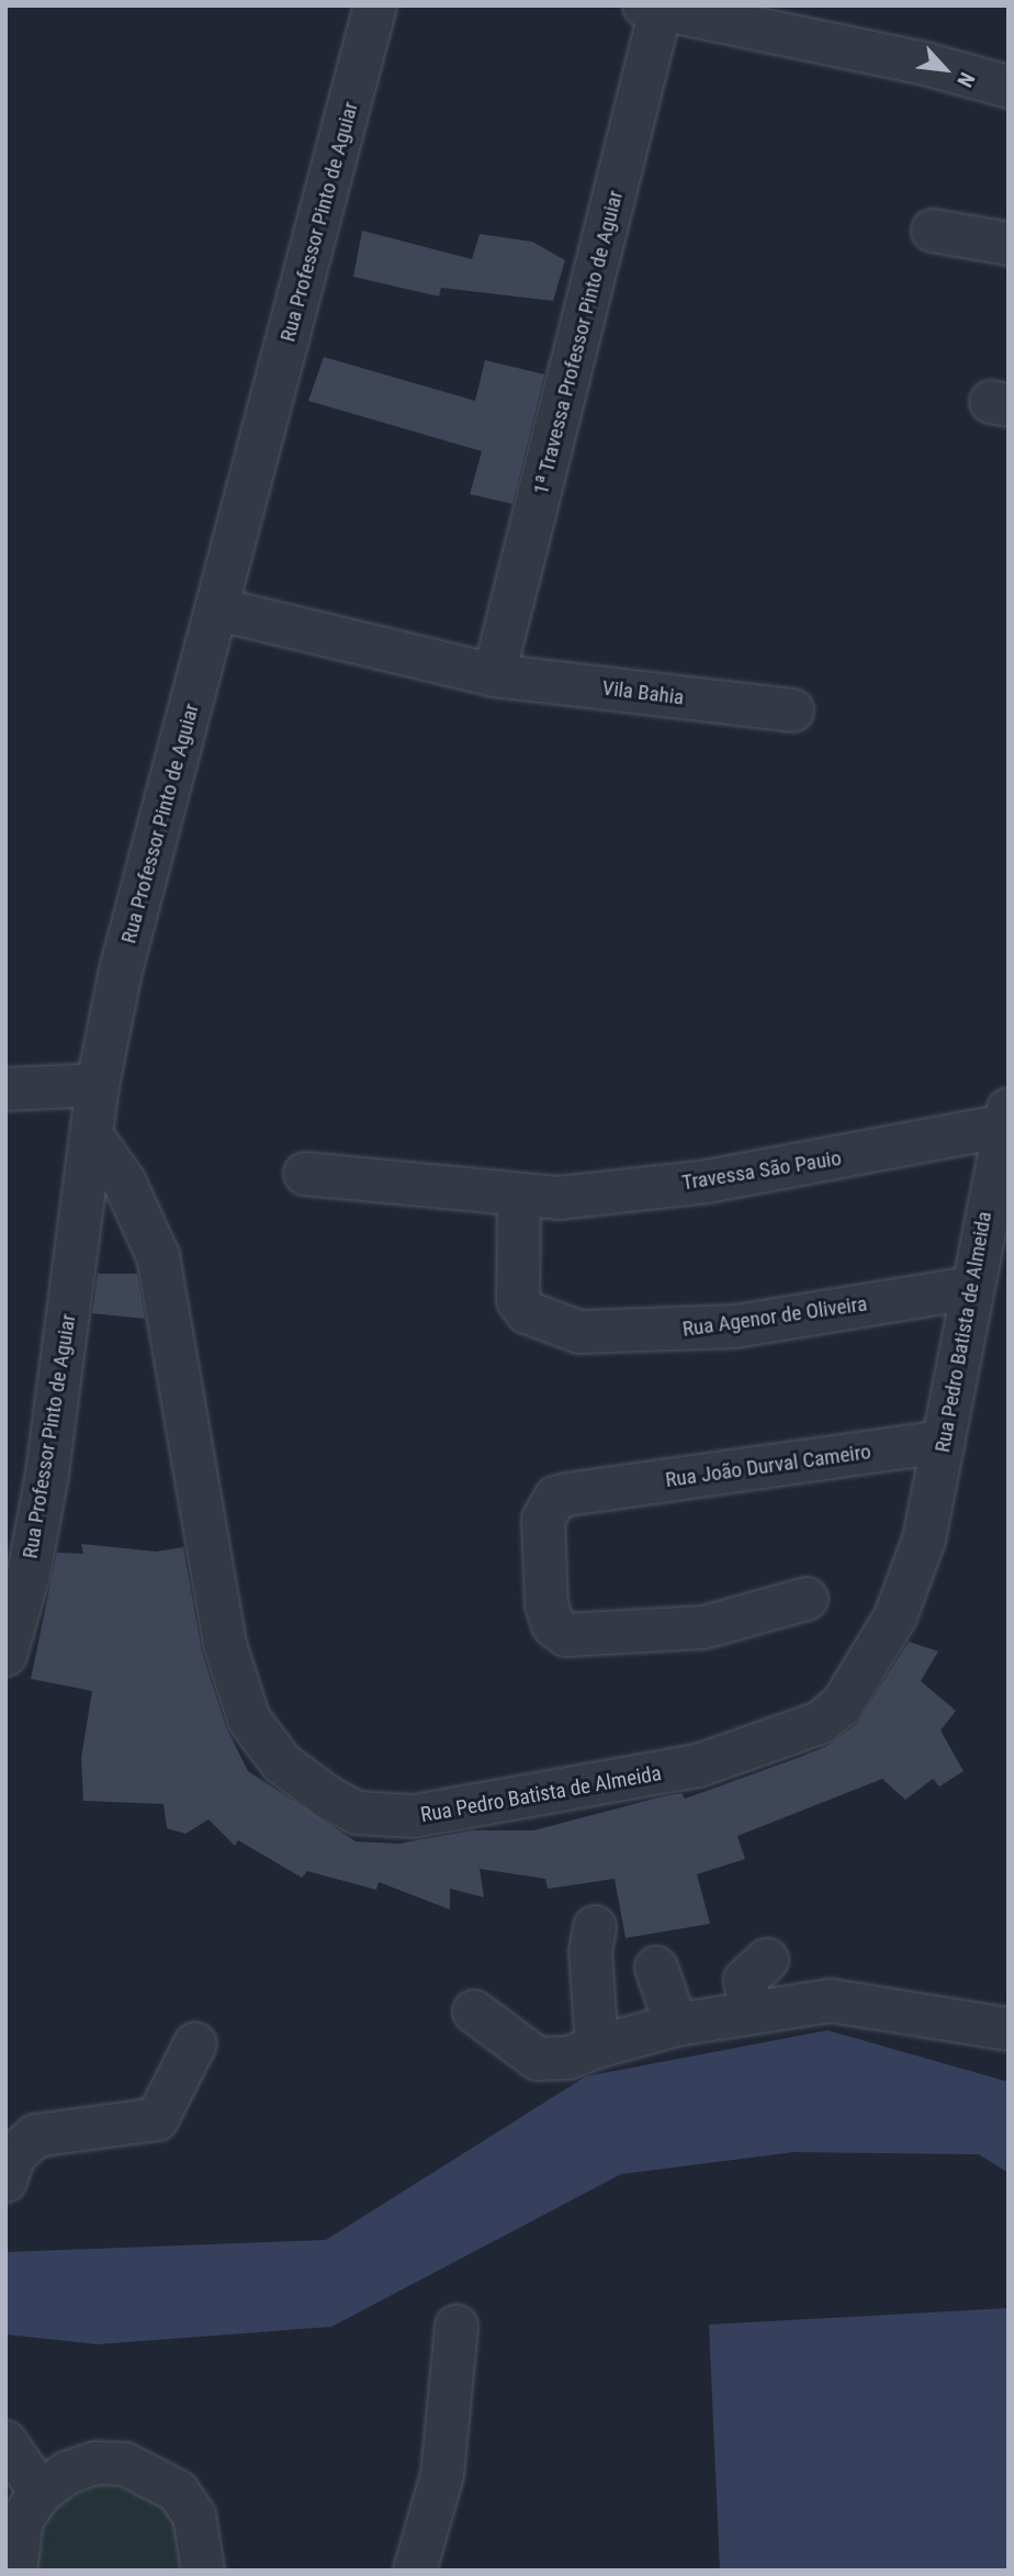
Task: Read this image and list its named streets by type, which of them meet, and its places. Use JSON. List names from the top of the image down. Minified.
{"streets":{"street":["Rua Professor Pinto de Aguiar","1ª Travessa Professor Pinto de Aguiar","Vila Bahia","Travessa São Pauio","Rua Agenor de Oliveira","Rua Pedro Batista de Almeida","Rua João Durval Cameiro"]},"crossings":[["Rua Professor Pinto de Aguiar","Vila Bahia"],["Rua Professor Pinto de Aguiar","Rua Pedro Batista de Almeida"],["1ª Travessa Professor Pinto de Aguiar","Vila Bahia"],["Travessa São Pauio","Rua Agenor de Oliveira"],["Travessa São Pauio","Rua Pedro Batista de Almeida"],["Rua Agenor de Oliveira","Rua Pedro Batista de Almeida"],["Rua Pedro Batista de Almeida","Rua João Durval Cameiro"]],"north":"bottom right"}
